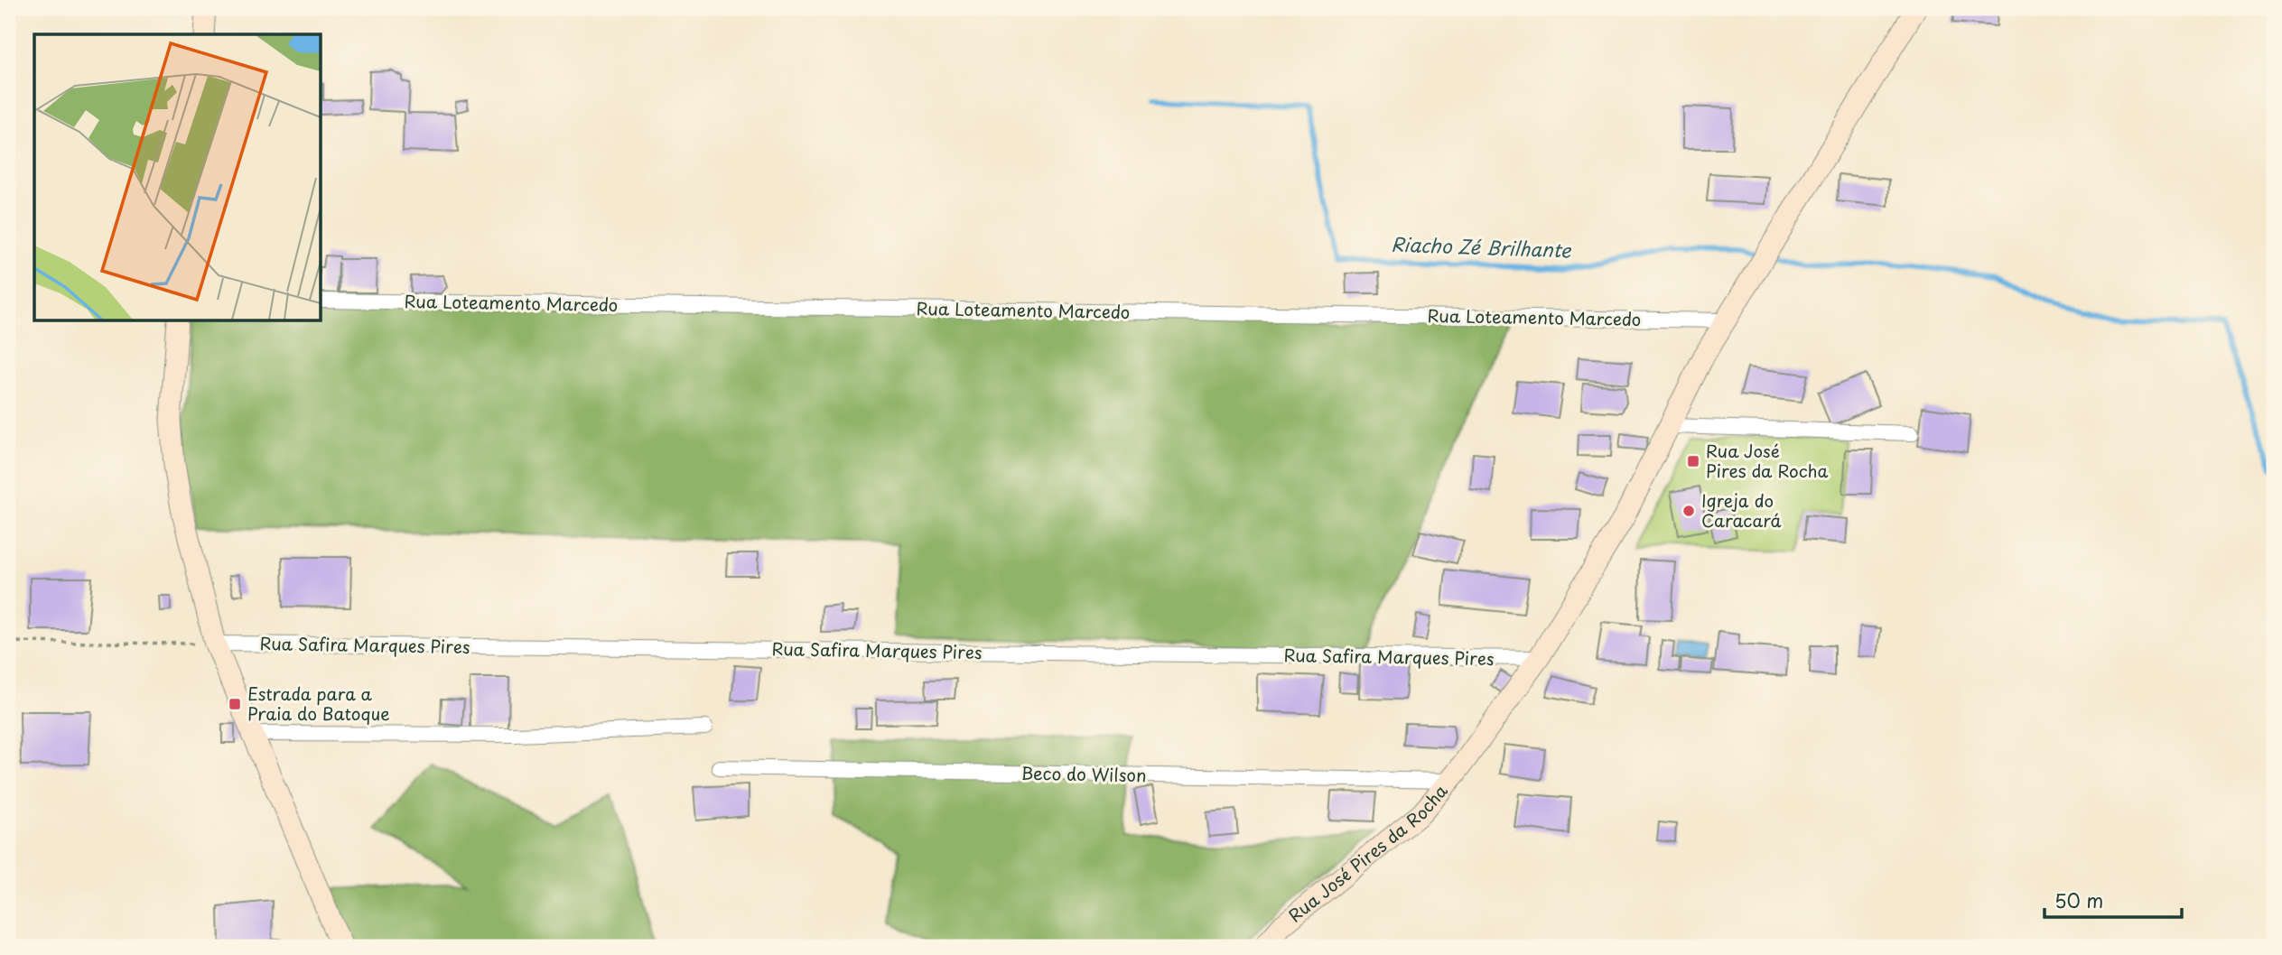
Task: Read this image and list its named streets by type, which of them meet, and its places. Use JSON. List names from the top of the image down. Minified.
{"streets":{"street":["Rua Loteamento Marcedo","Rua Safira Marques Pires","Beco do Wilson","Rua José Pires da Rocha"]},"crossings":[["Rua Loteamento Marcedo","Rua José Pires da Rocha"],["Rua Safira Marques Pires","Rua José Pires da Rocha"],["Beco do Wilson","Rua José Pires da Rocha"]],"water":["Riacho Zé Brilhante"],"places":{"transit":["Rua José Pires da Rocha","Estrada para a Praia do Batoque"],"other":["Igreja do Caracará"]},"scale_bar":"50 m"}
